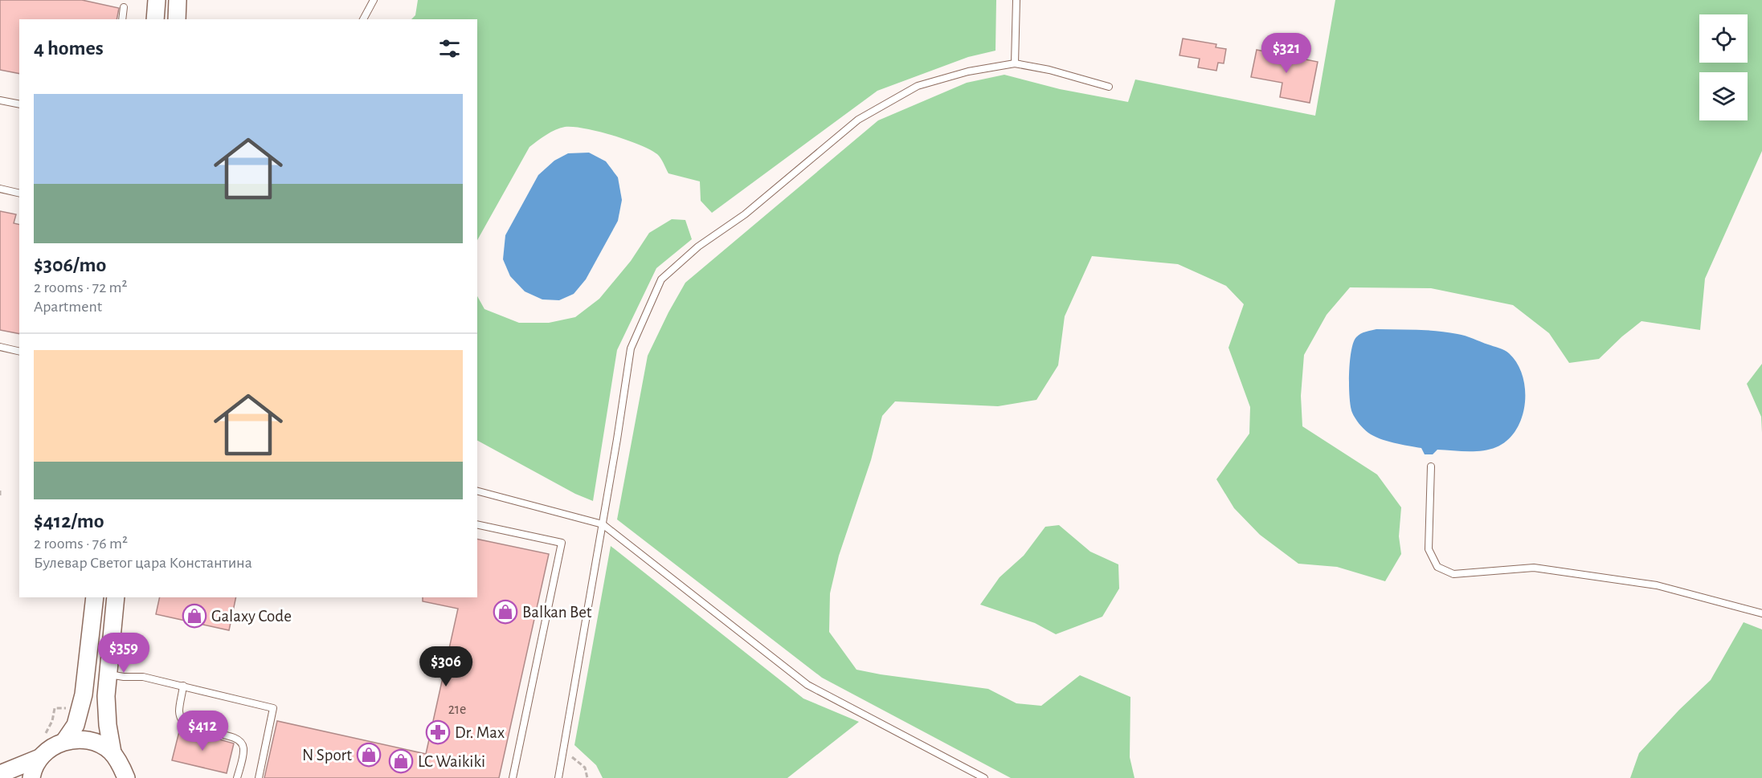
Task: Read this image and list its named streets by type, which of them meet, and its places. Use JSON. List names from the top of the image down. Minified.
{"places":{"shop":["Balkan Bet","Galaxy Code","N Sport","LC Waikiki"],"pharmacy":["Dr. Max"]},"house_numbers":["21e"],"page":{"heading":"4 homes","price":["$321","$359","$306","$412"],"list":[{"name":"$306/mo","note":"2 rooms · 72 m² · Apartment"},{"name":"$412/mo","note":"2 rooms · 76 m² · Булевар Светог цара Константина"}]}}
